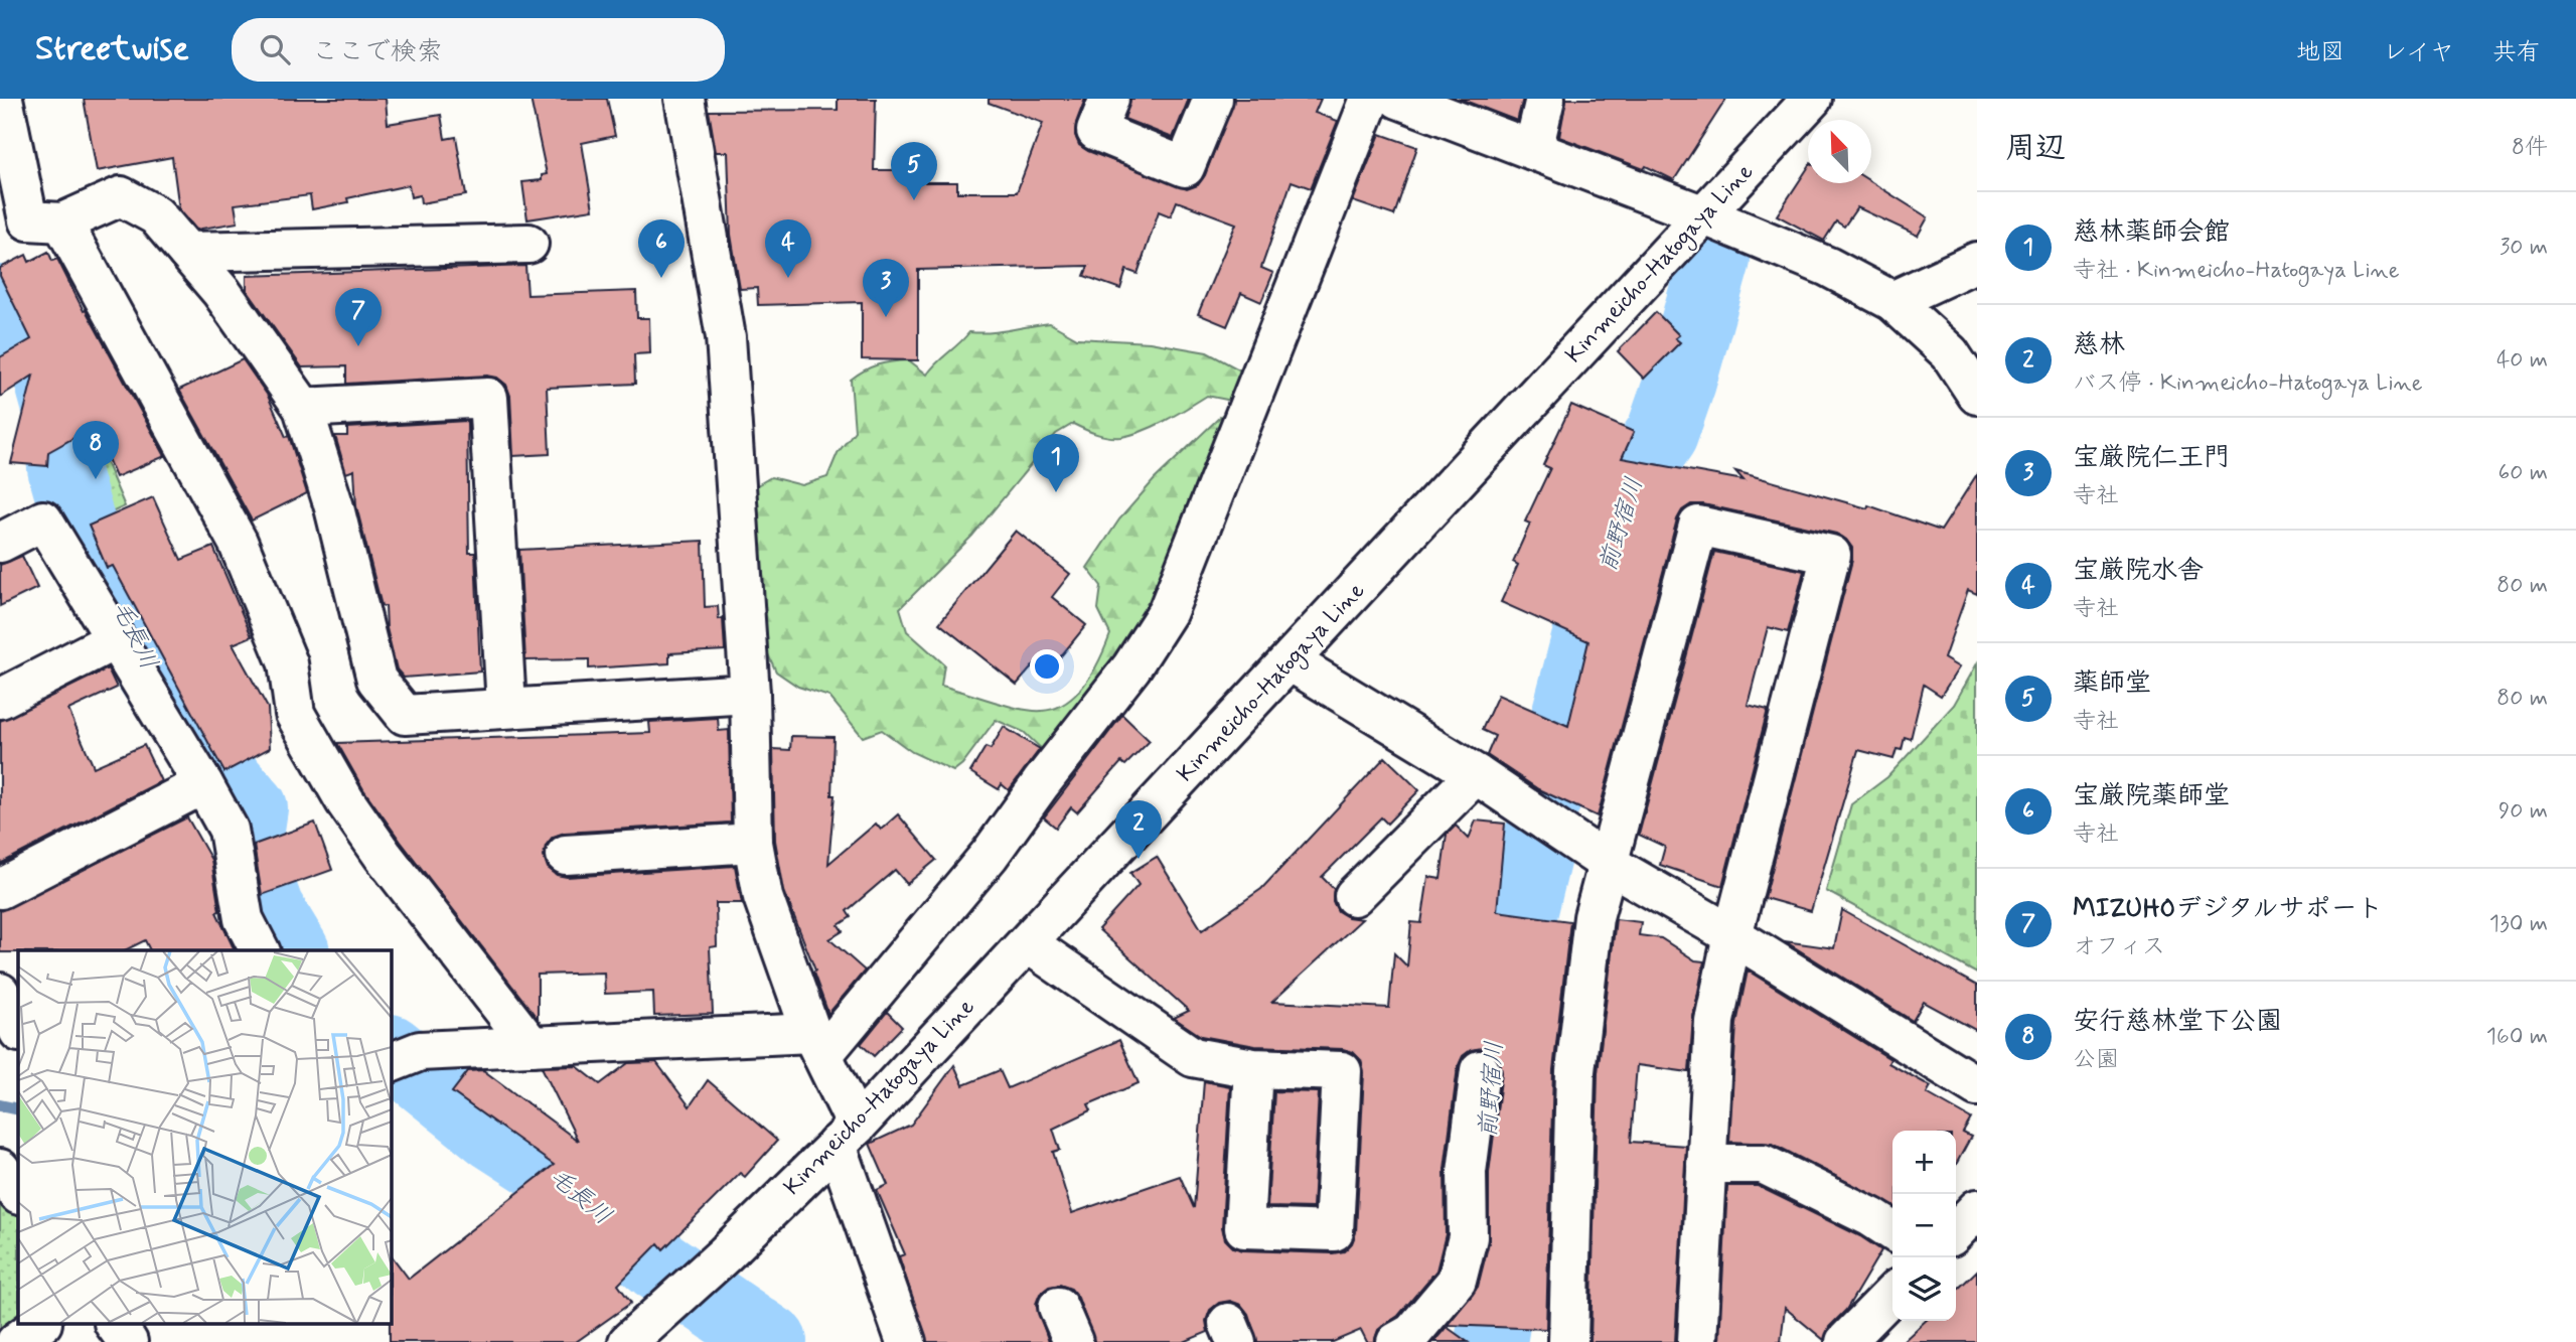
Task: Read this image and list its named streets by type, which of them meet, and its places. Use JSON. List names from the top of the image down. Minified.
{"streets":{"street":["Kinmeicho-Hatogaya Line"]},"water":["前野宿川","毛長川"],"north":"top left","page":{"header":"Streetwise","search":"ここで検索","nav":["地図","レイヤ","共有"],"heading":["周辺","8件"],"pins":["5","4","6","3","7","8","1","2"],"list":[{"mark":"1","name":"慈林薬師会館","note":"寺社 · Kinmeicho-Hatogaya Line","value":"30 m"},{"mark":"2","name":"慈林","note":"バス停 · Kinmeicho-Hatogaya Line","value":"40 m"},{"mark":"3","name":"宝厳院仁王門","note":"寺社","value":"60 m"},{"mark":"4","name":"宝厳院水舎","note":"寺社","value":"80 m"},{"mark":"5","name":"薬師堂","note":"寺社","value":"80 m"},{"mark":"6","name":"宝厳院薬師堂","note":"寺社","value":"90 m"},{"mark":"7","name":"MIZUHOデジタルサポート","note":"オフィス","value":"130 m"},{"mark":"8","name":"安行慈林堂下公園","note":"公園","value":"160 m"}],"map_buttons":["+","−"]}}
